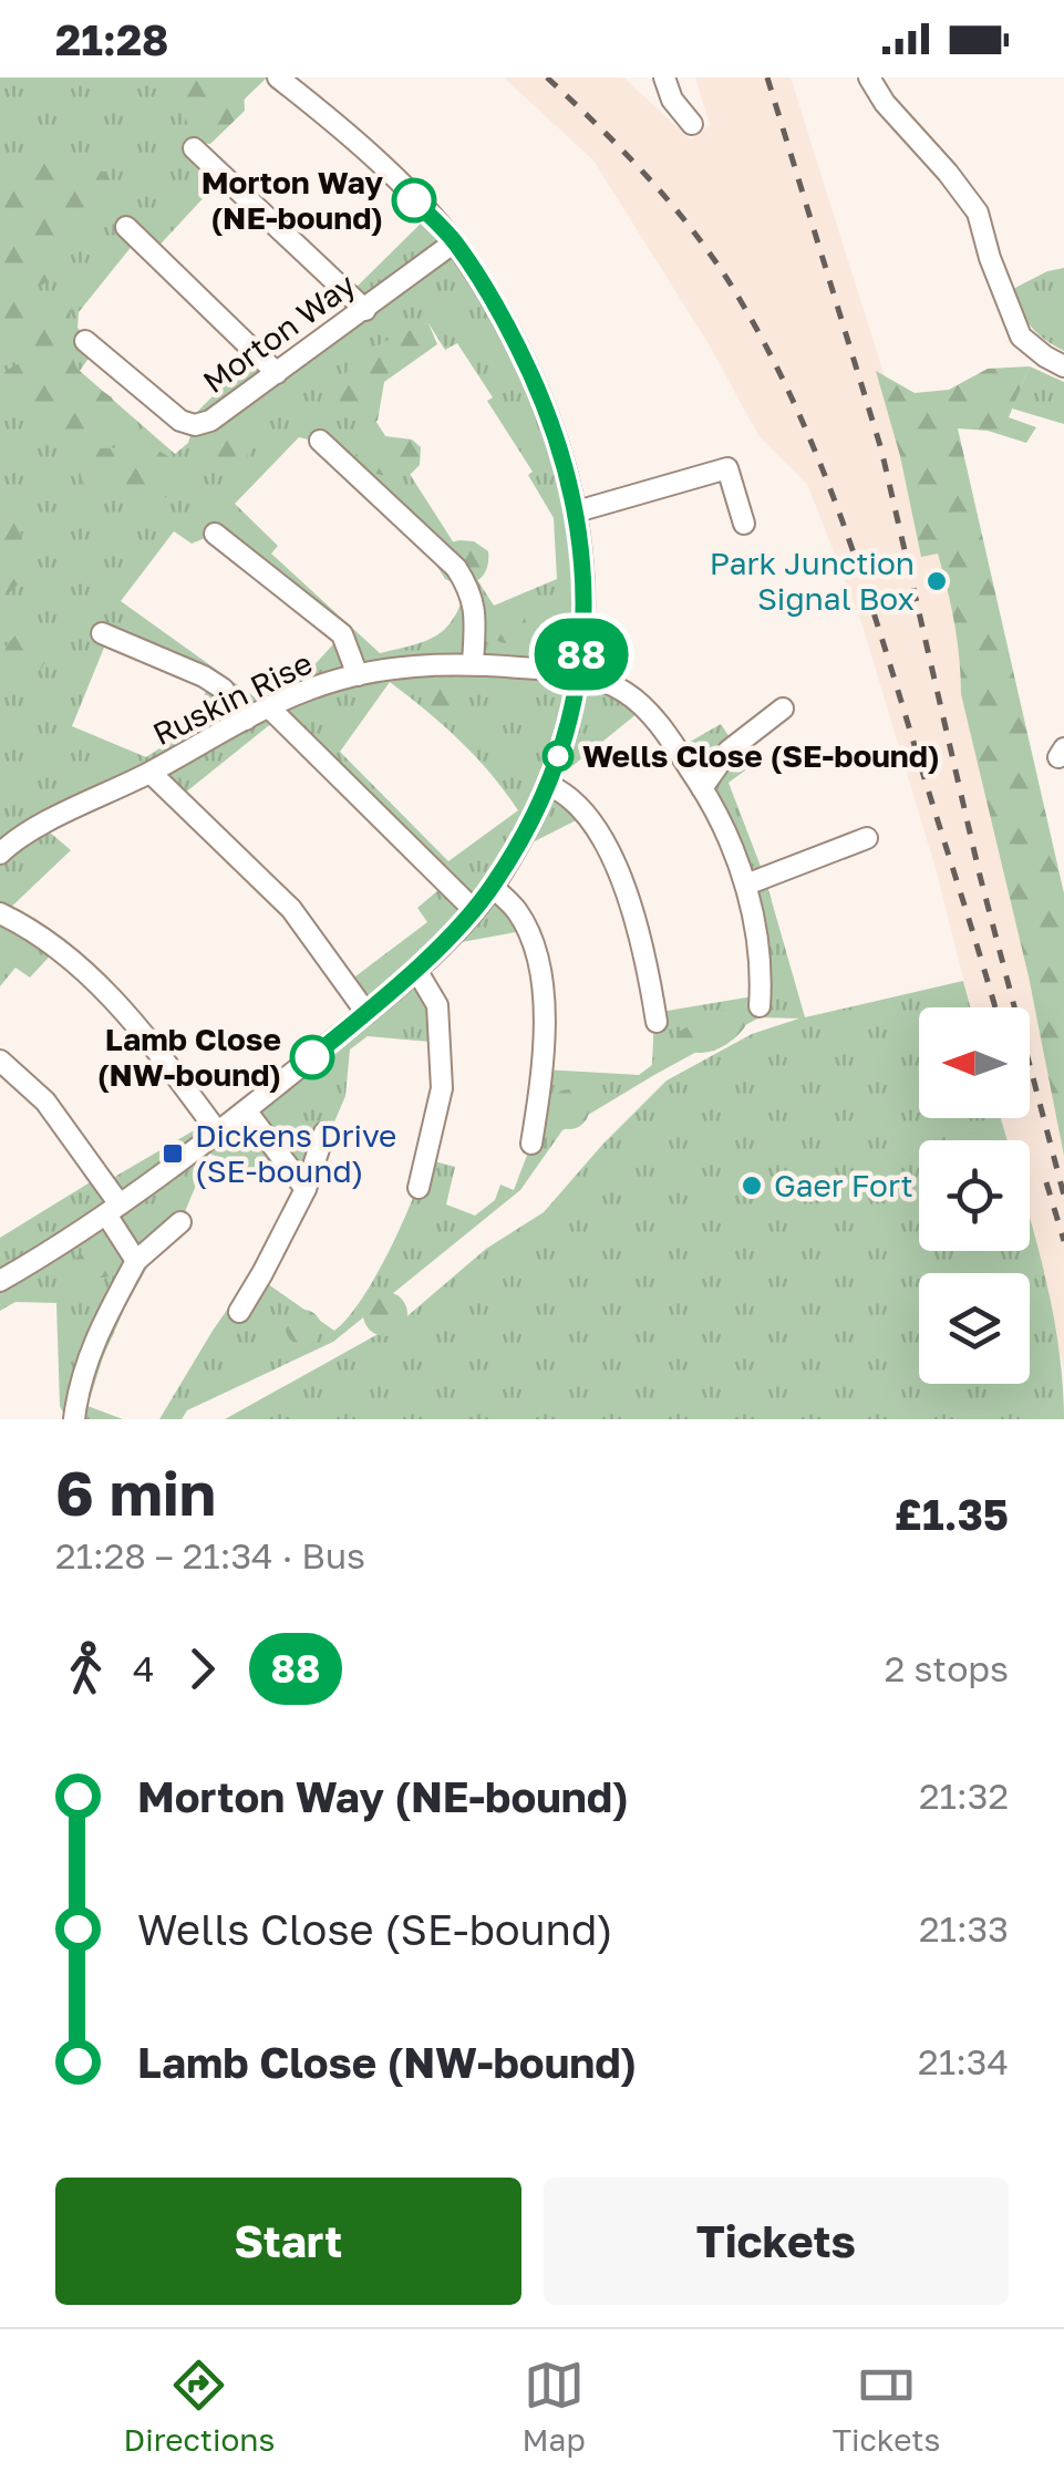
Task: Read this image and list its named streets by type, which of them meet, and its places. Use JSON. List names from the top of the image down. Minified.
{"streets":{"street":["Morton Way","Ruskin Rise"]},"places":{"other":["Morton Way (NE-bound)","Park Junction Signal Box","Wells Close (SE-bound)","Lamb Close (NW-bound)","Gaer Fort"],"transit":["Dickens Drive (SE-bound)"]},"lines":["bus line 88"],"north":"left","page":{"status":"21:28","on_map":"88","heading":["6 min","21:28 – 21:34 · Bus","£1.35"],"legs":["4","88","2 stops"],"list":[{"name":"Morton Way (NE-bound)","value":"21:32"},{"name":"Wells Close (SE-bound)","value":"21:33"},{"name":"Lamb Close (NW-bound)","value":"21:34"}],"buttons":["Start","Tickets"],"tabs":["Directions","Map","Tickets"]}}
